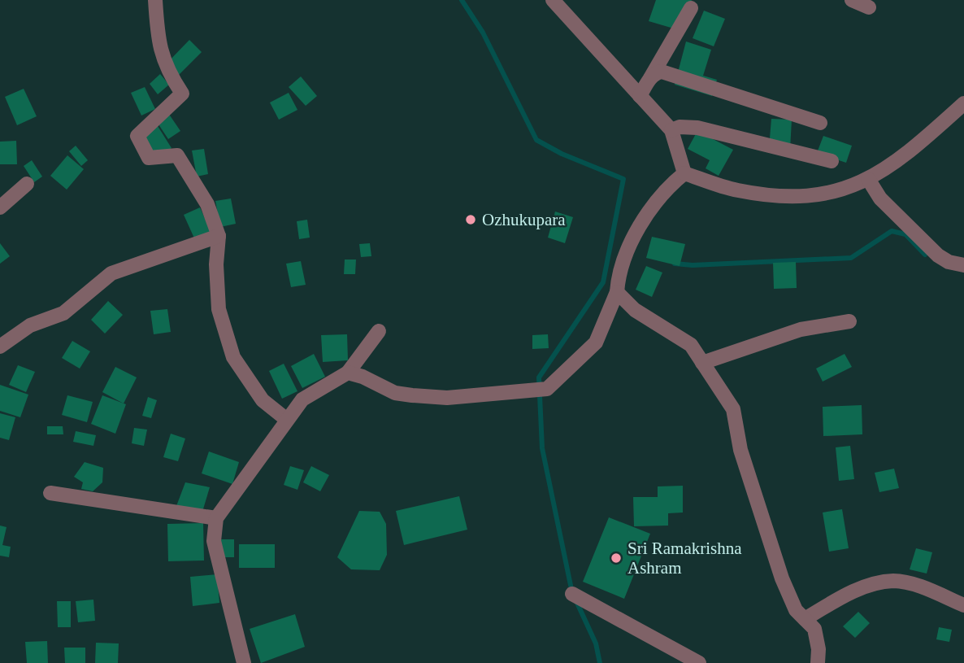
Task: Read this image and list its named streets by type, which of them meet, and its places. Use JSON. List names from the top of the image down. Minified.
{"places":["Ozhukupara","Sri Ramakrishna Ashram"]}
